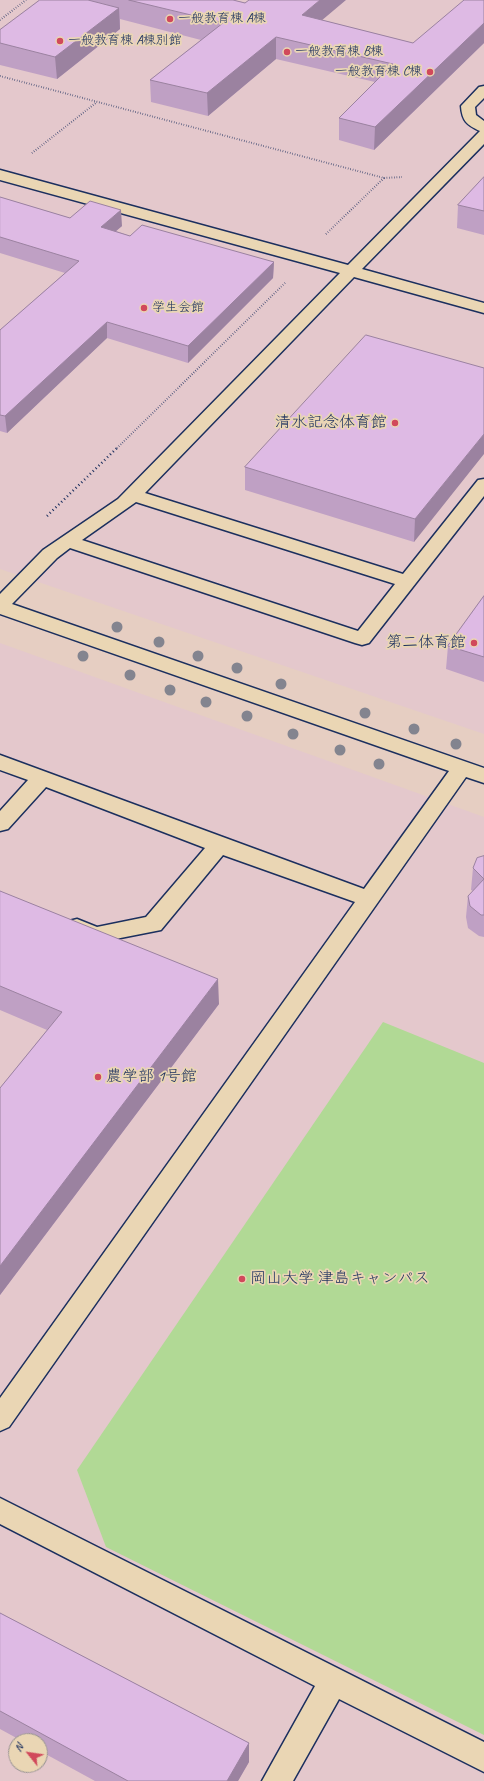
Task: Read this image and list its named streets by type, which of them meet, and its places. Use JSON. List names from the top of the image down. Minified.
{"places":["一般教育棟 A棟","一般教育棟 A棟別館","一般教育棟 B棟","一般教育棟 C棟","学生会館","清水記念体育館","第二体育館","農学部 1号館","岡山大学 津島キャンパス"],"north":"top left"}
